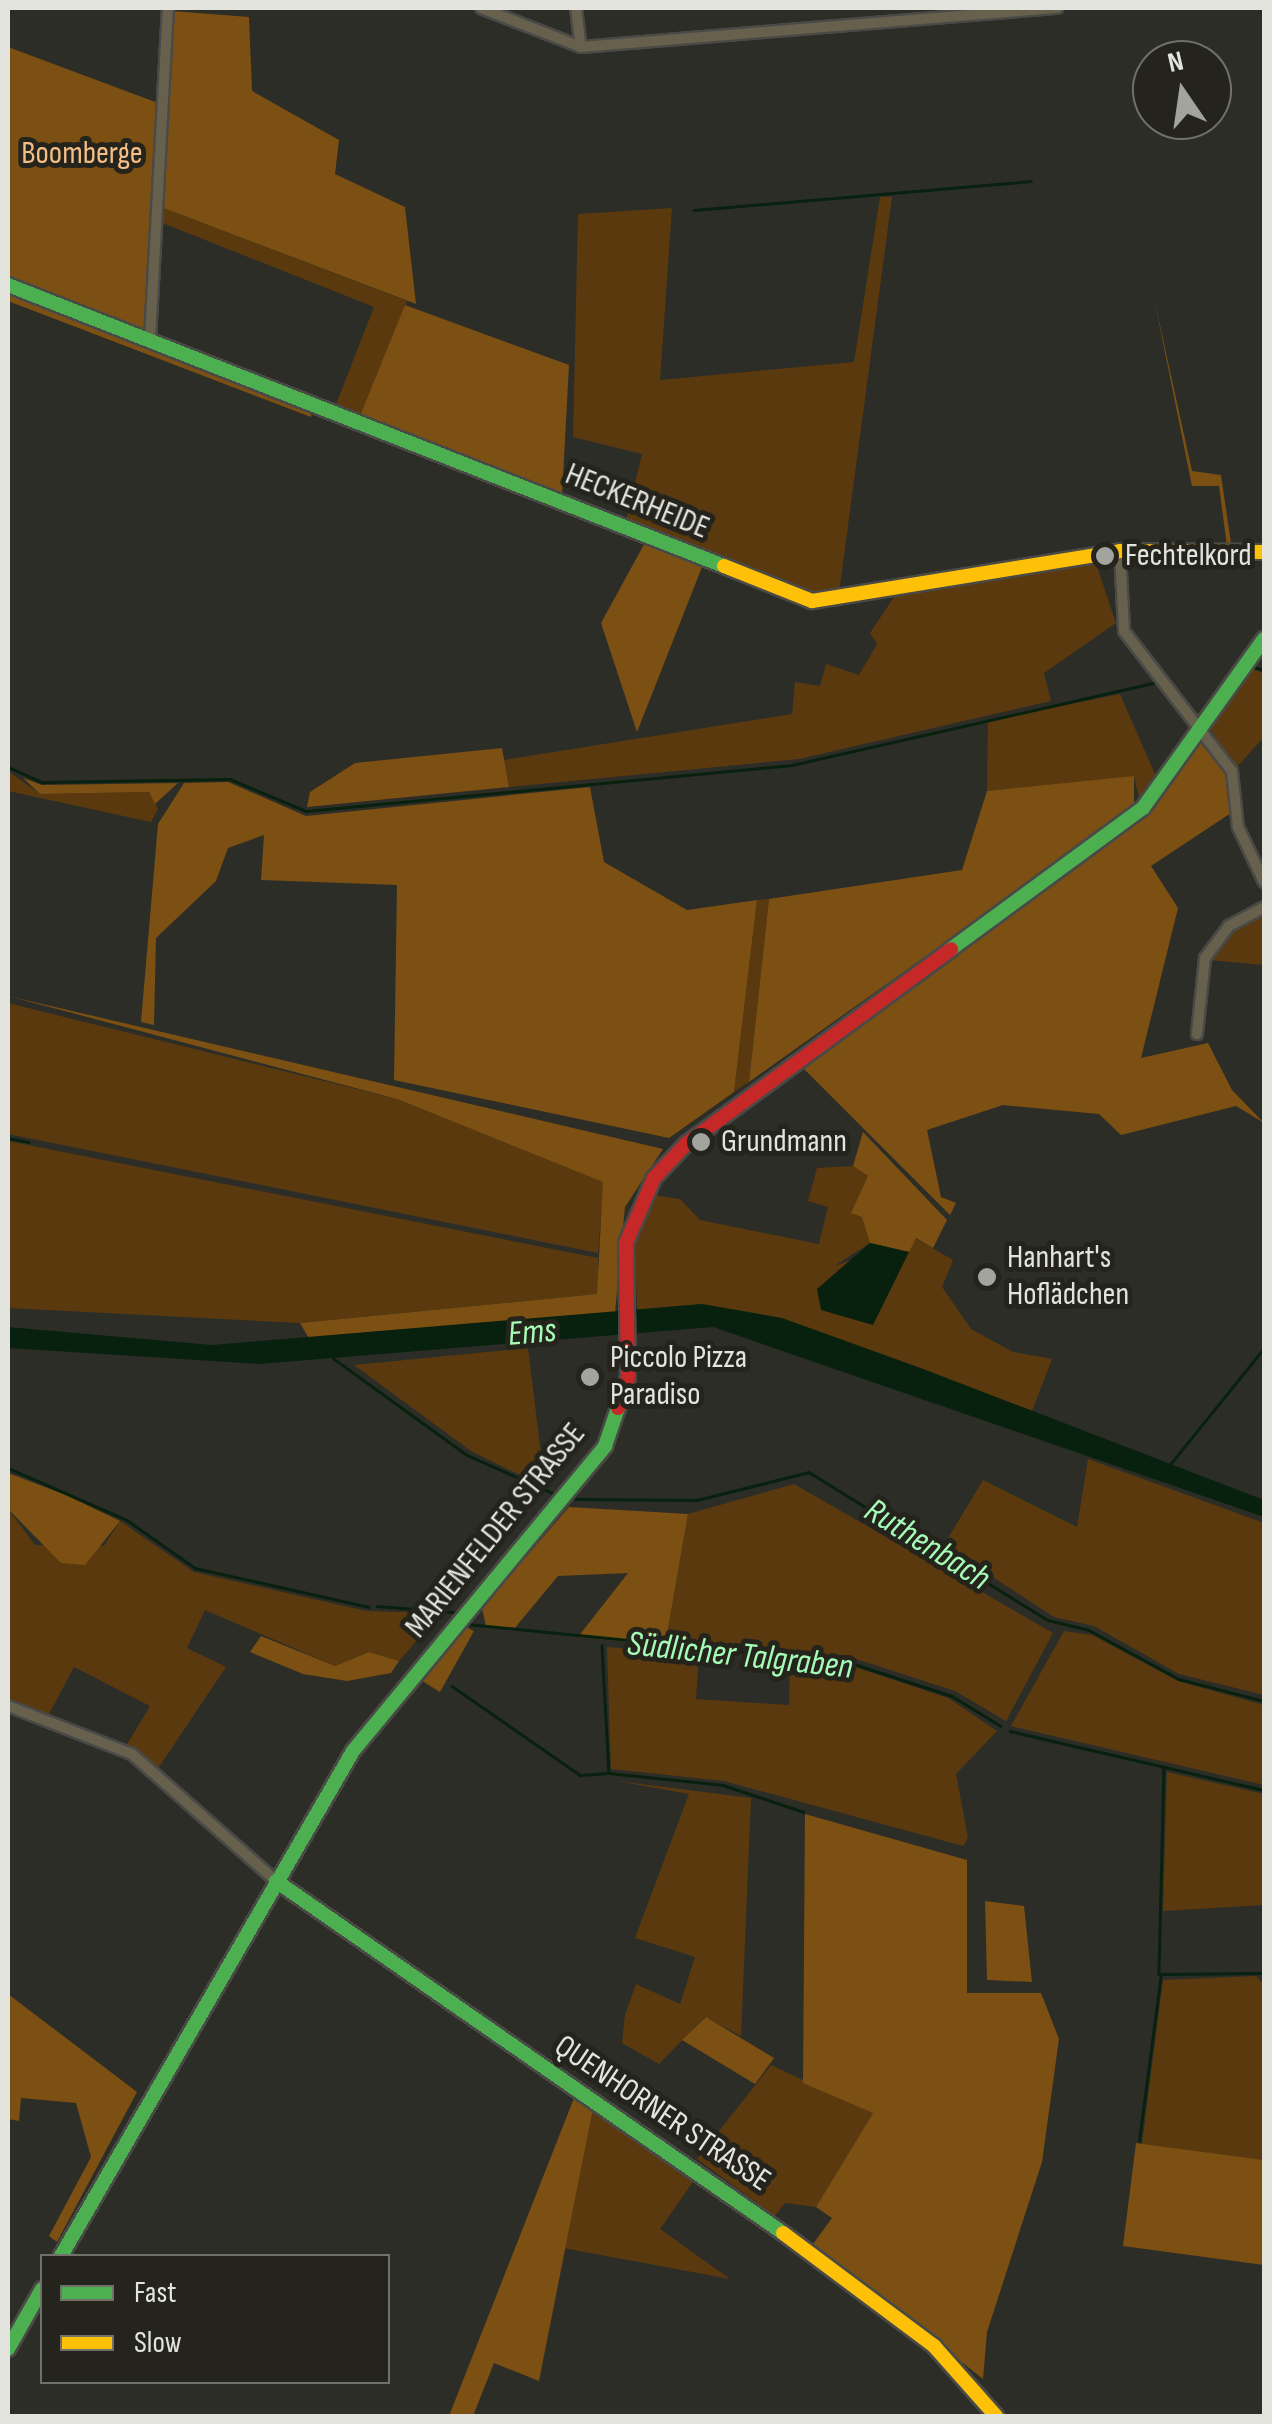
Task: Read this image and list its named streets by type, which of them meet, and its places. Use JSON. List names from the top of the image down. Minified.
{"streets":{"street":["HECKERHEIDE","MARIENFELDER STRASSE","QUENHORNER STRASSE"]},"crossings":[["MARIENFELDER STRASSE","QUENHORNER STRASSE"]],"water":["Ems","Ruthenbach","Südlicher Talgraben"],"parks":["Boomberge"],"places":["Fechtelkord","Grundmann","Hanhart's Hoflädchen","Piccolo Pizza Paradiso"],"legend":["Fast","Slow"],"north":"top"}
